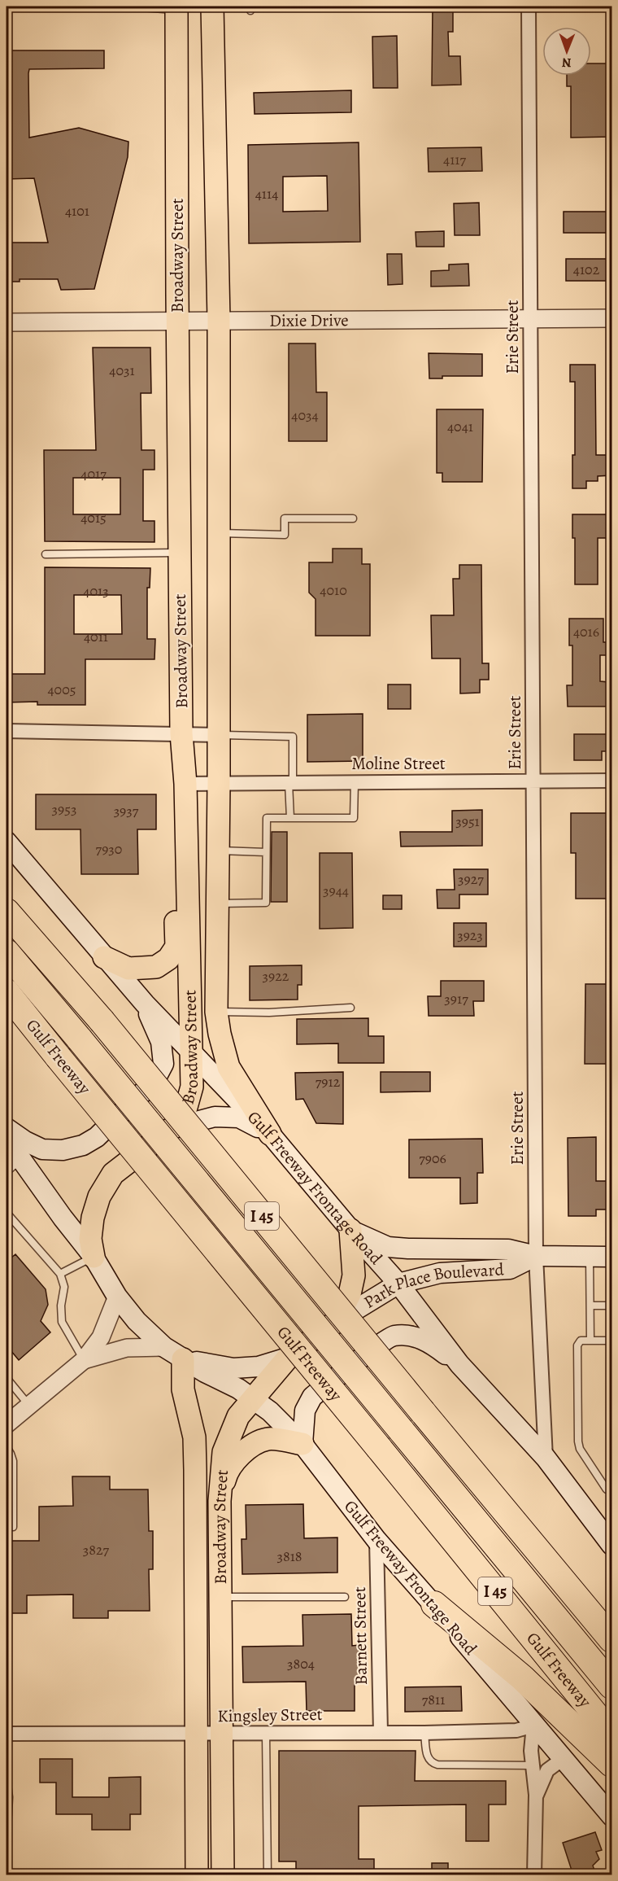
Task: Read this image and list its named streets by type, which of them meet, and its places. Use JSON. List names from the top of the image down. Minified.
{"streets":{"highway":["Gulf Freeway","I 45"],"main road":["Broadway Street","Gulf Freeway Frontage Road","Park Place Boulevard"],"street":["Dixie Drive","Erie Street","Moline Street","Barnett Street","Kingsley Street"]},"crossings":[["Broadway Street","Dixie Drive"],["Broadway Street","Moline Street"],["Broadway Street","Gulf Freeway Frontage Road"],["Broadway Street","Park Place Boulevard"],["Broadway Street","Kingsley Street"],["Dixie Drive","Erie Street"],["Erie Street","Moline Street"],["Erie Street","Gulf Freeway Frontage Road"],["Erie Street","Park Place Boulevard"],["Gulf Freeway Frontage Road","Park Place Boulevard"],["Gulf Freeway Frontage Road","Barnett Street"],["Gulf Freeway Frontage Road","Kingsley Street"],["Barnett Street","Kingsley Street"]],"house_numbers":["4117","4114","4101","4102","4031","4034","4041","4017","4015","4010","4013","4016","4011","4005","3953","3937","3951","7930","3927","3944","3923","3922","3917","7912","7906","3827","3818","3804","7811"],"north":"bottom"}
